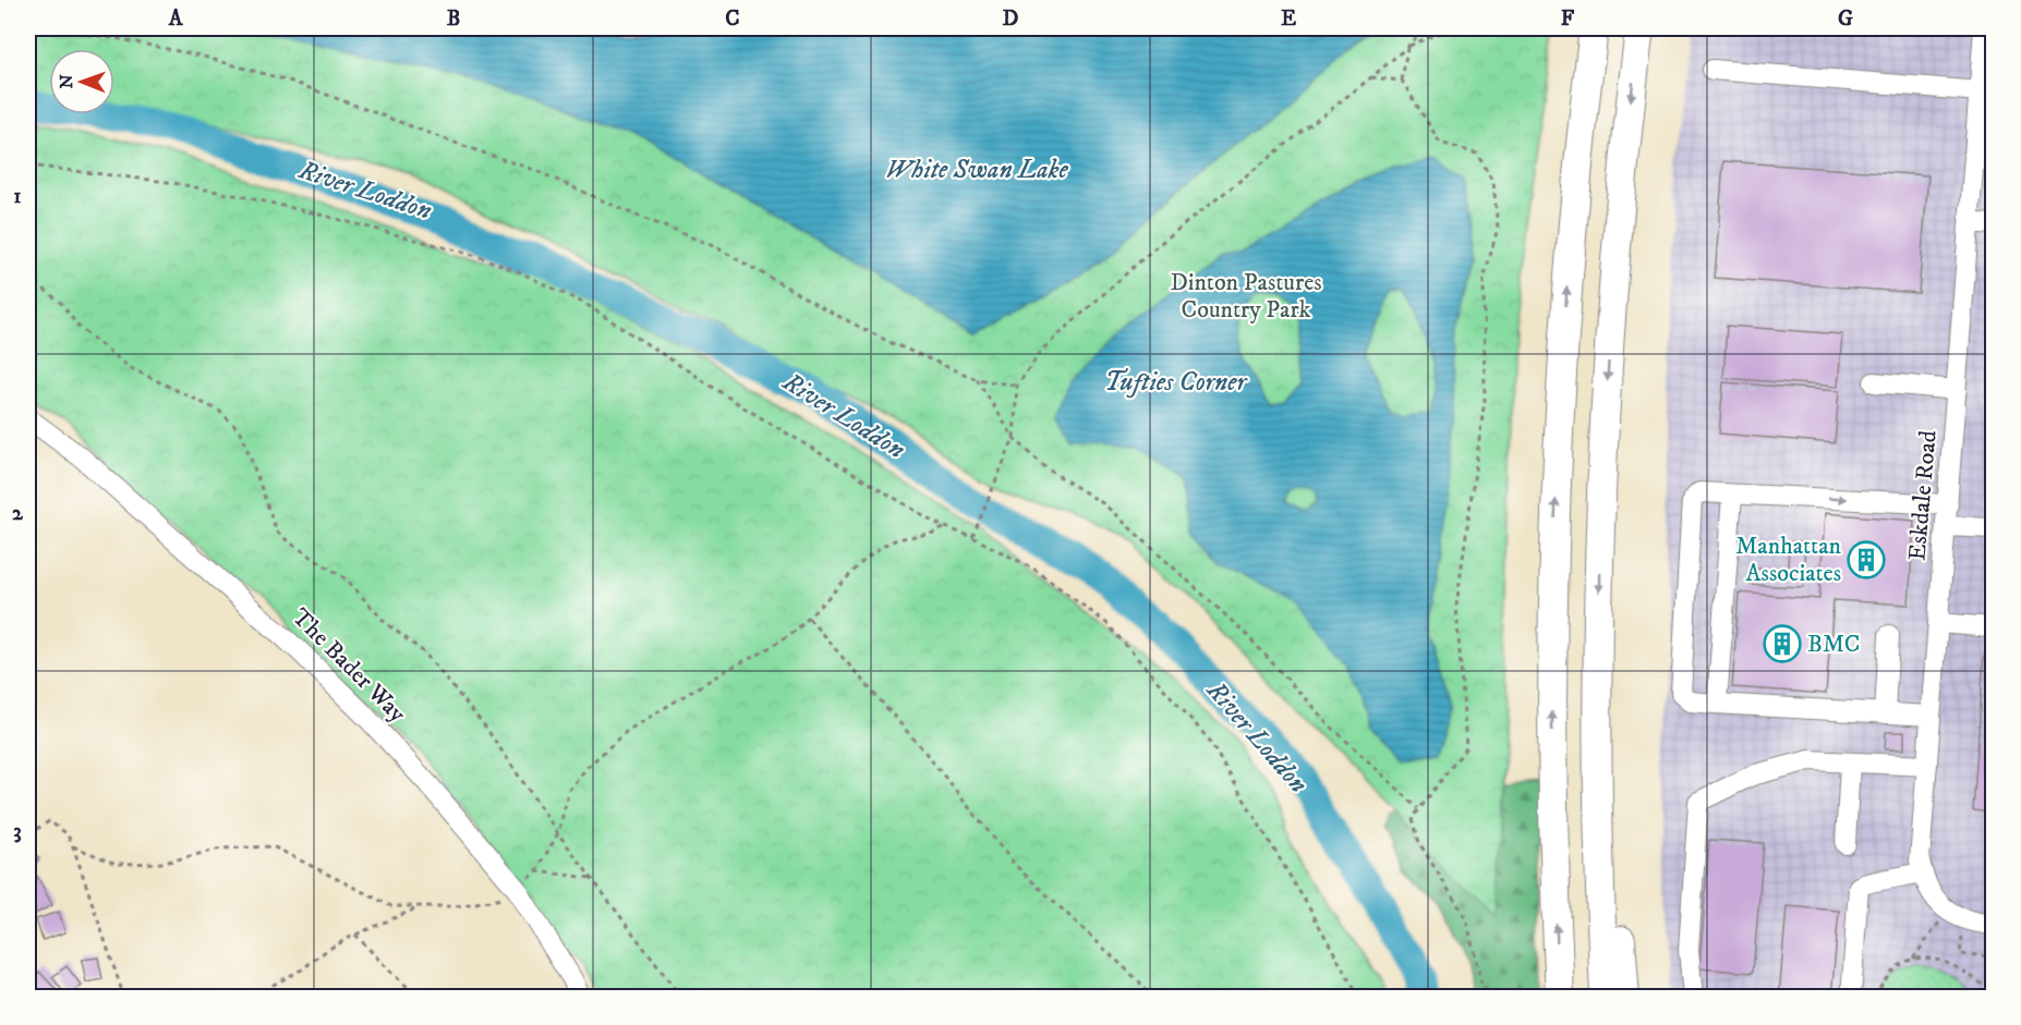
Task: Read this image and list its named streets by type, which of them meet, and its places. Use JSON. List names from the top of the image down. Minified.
{"streets":{"street":["Eskdale Road","The Bader Way"]},"water":["White Swan Lake","River Loddon","Tufties Corner"],"parks":["Dinton Pastures Country Park"],"places":{"building":["Manhattan Associates","BMC"]},"north":"left","grid":{"columns":["A","B","C","D","E","F","G"],"rows":["1","2","3"]}}
